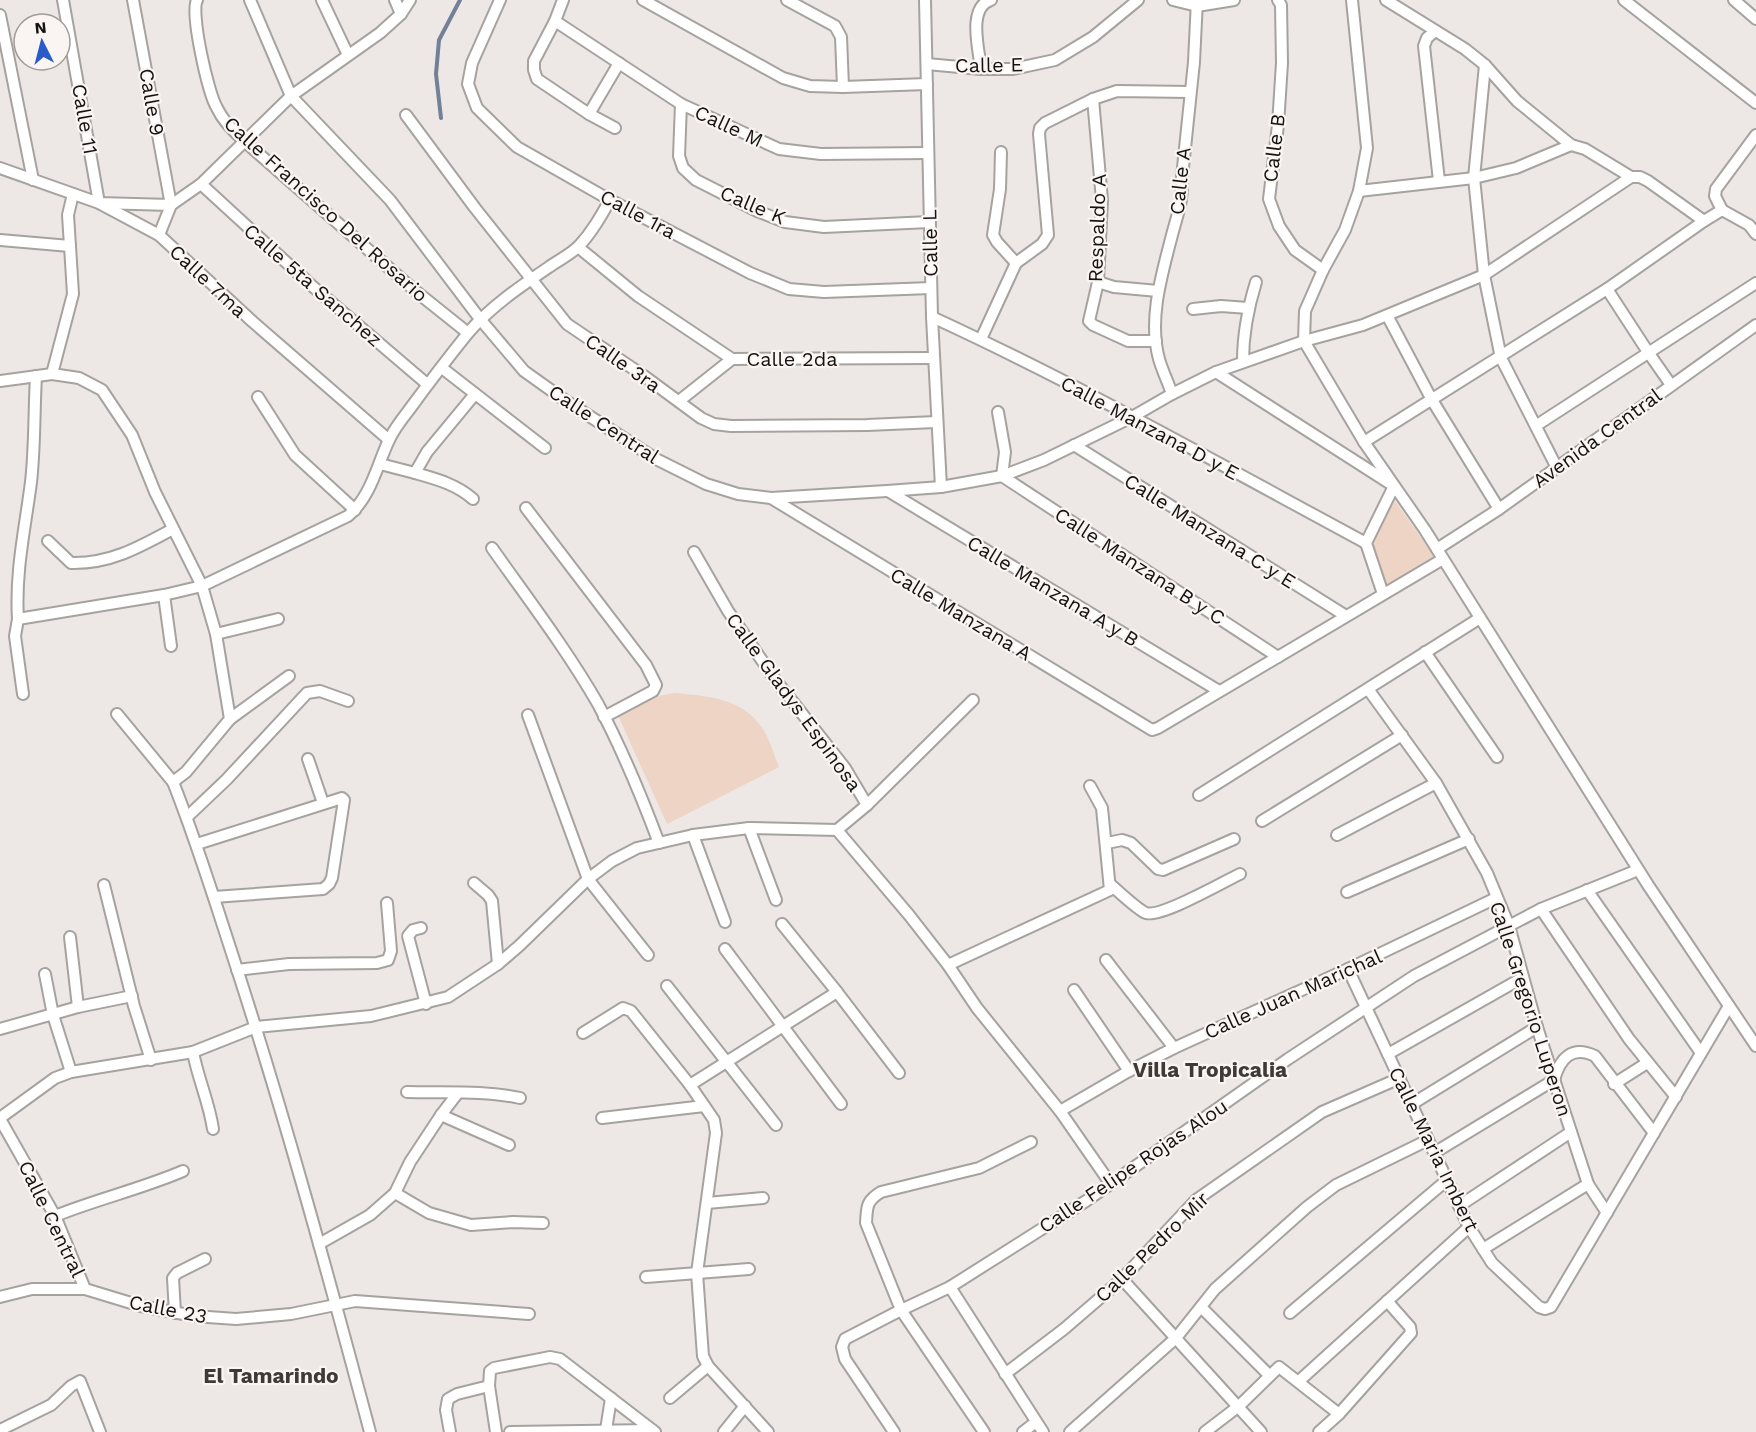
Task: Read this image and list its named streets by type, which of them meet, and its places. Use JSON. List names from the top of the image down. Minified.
{"streets":{"street":["Calle E","Calle 9","Calle 11","Calle M","Calle B","Calle A","Calle K","Calle Francisco Del Rosario","Calle 1ra","Respaldo A","Calle L","Calle 7ma","Calle 5ta Sanchez","Calle 2da","Calle 3ra","Calle Central","Calle Manzana D y E","Avenida Central","Calle Manzana C y E","Calle Manzana B y C","Calle Manzana A y B","Calle Manzana A","Calle Gladys Espinosa","Calle Juan Marichal","Calle Gregorio Luperon","Calle Maria Imbert","Calle Felipe Rojas Alou","Calle Pedro Mir","Calle 23"]},"crossings":[["Calle E","Calle L"],["Calle 11","Calle 7ma"],["Calle M","Calle K"],["Calle M","Calle L"],["Calle A","Respaldo A"],["Calle A","Calle Central"],["Calle K","Calle L"],["Calle 1ra","Calle L"],["Calle L","Calle 2da"],["Calle L","Calle 3ra"],["Calle L","Calle Central"],["Calle L","Calle Manzana D y E"],["Calle Central","Calle Manzana D y E"],["Calle Central","Calle Manzana C y E"],["Calle Central","Calle Manzana B y C"],["Calle Central","Calle Manzana A y B"],["Calle Central","Calle Manzana A"],["Calle Central","Calle 23"],["Avenida Central","Calle Manzana C y E"],["Avenida Central","Calle Manzana B y C"],["Avenida Central","Calle Manzana A y B"],["Avenida Central","Calle Manzana A"],["Calle Juan Marichal","Calle Gregorio Luperon"],["Calle Juan Marichal","Calle Maria Imbert"],["Calle Gregorio Luperon","Calle Maria Imbert"],["Calle Gregorio Luperon","Calle Felipe Rojas Alou"],["Calle Maria Imbert","Calle Felipe Rojas Alou"],["Calle Maria Imbert","Calle Pedro Mir"]],"districts":["Villa Tropicalia","El Tamarindo"],"north":"top"}
